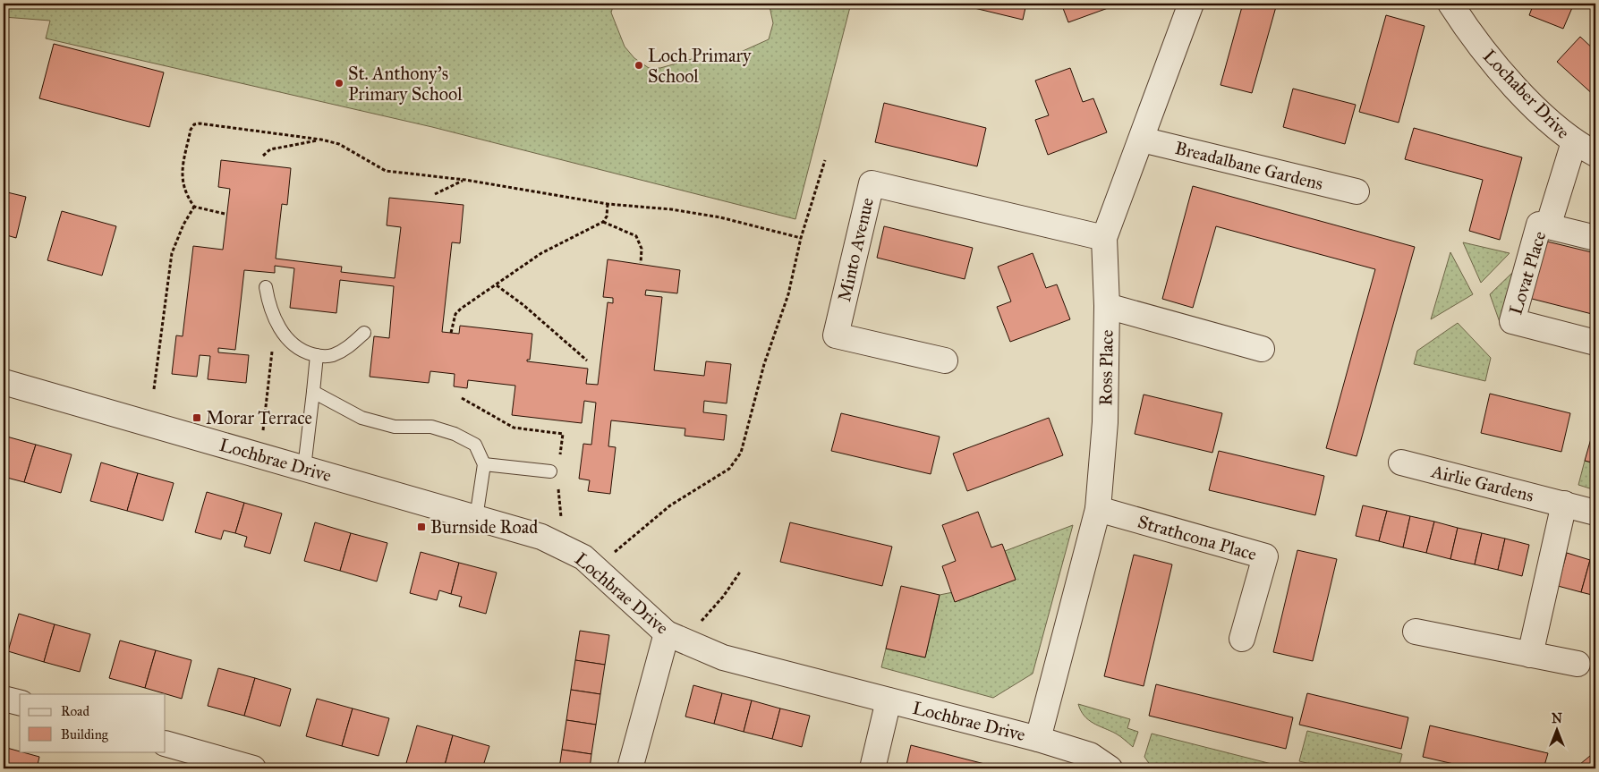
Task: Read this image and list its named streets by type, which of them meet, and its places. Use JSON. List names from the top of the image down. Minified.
{"streets":{"street":["Lochaber Drive","Breadalbane Gardens","Minto Avenue","Lovat Place","Ross Place","Lochbrae Drive","Airlie Gardens","Strathcona Place"]},"crossings":[["Lochaber Drive","Lovat Place"],["Breadalbane Gardens","Ross Place"],["Minto Avenue","Ross Place"],["Ross Place","Lochbrae Drive"],["Ross Place","Strathcona Place"]],"places":{"other":["Loch Primary School","St. Anthony's Primary School"],"transit":["Morar Terrace","Burnside Road"]},"legend":["Road","Building"],"north":"top"}
